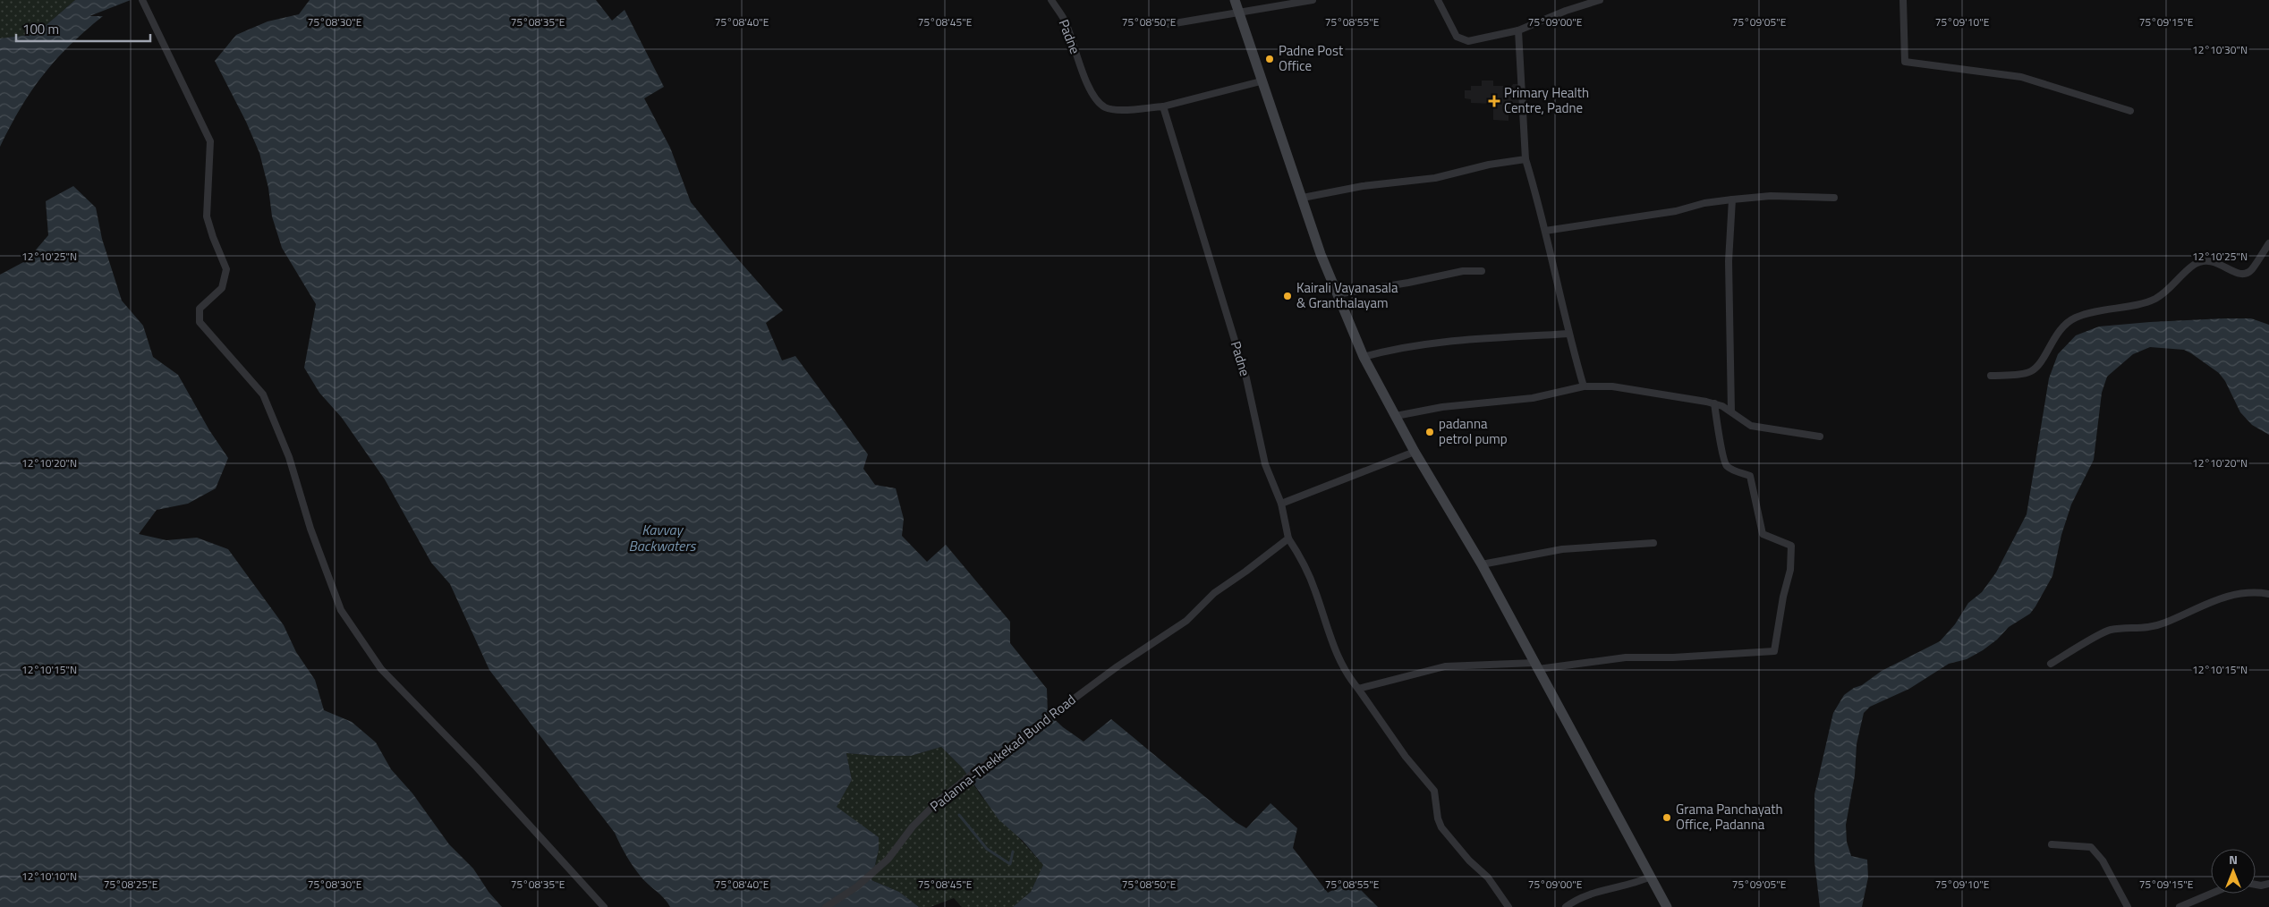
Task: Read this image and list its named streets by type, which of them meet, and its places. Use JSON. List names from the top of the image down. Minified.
{"streets":{"street":["Padne","Padanna-Thekkekad Bund Road"]},"crossings":[["Padne","Padanna-Thekkekad Bund Road"]],"water":["Kavvay Backwaters"],"places":{"other":["Padne Post Office","Kairali Vayanasala & Granthalayam","padanna petrol pump","Grama Panchayath Office, Padanna"],"health":["Primary Health Centre, Padne"]},"scale_bar":"100 m","north":"top","coordinates":["75°08'30\"E","75°08'35\"E","75°08'40\"E","75°08'45\"E","75°08'50\"E","75°08'55\"E","75°09'00\"E","75°09'05\"E","75°09'10\"E","75°09'15\"E","12°10'30\"N","12°10'25\"N","12°10'20\"N","12°10'15\"N","12°10'10\"N","75°08'25\"E"]}
